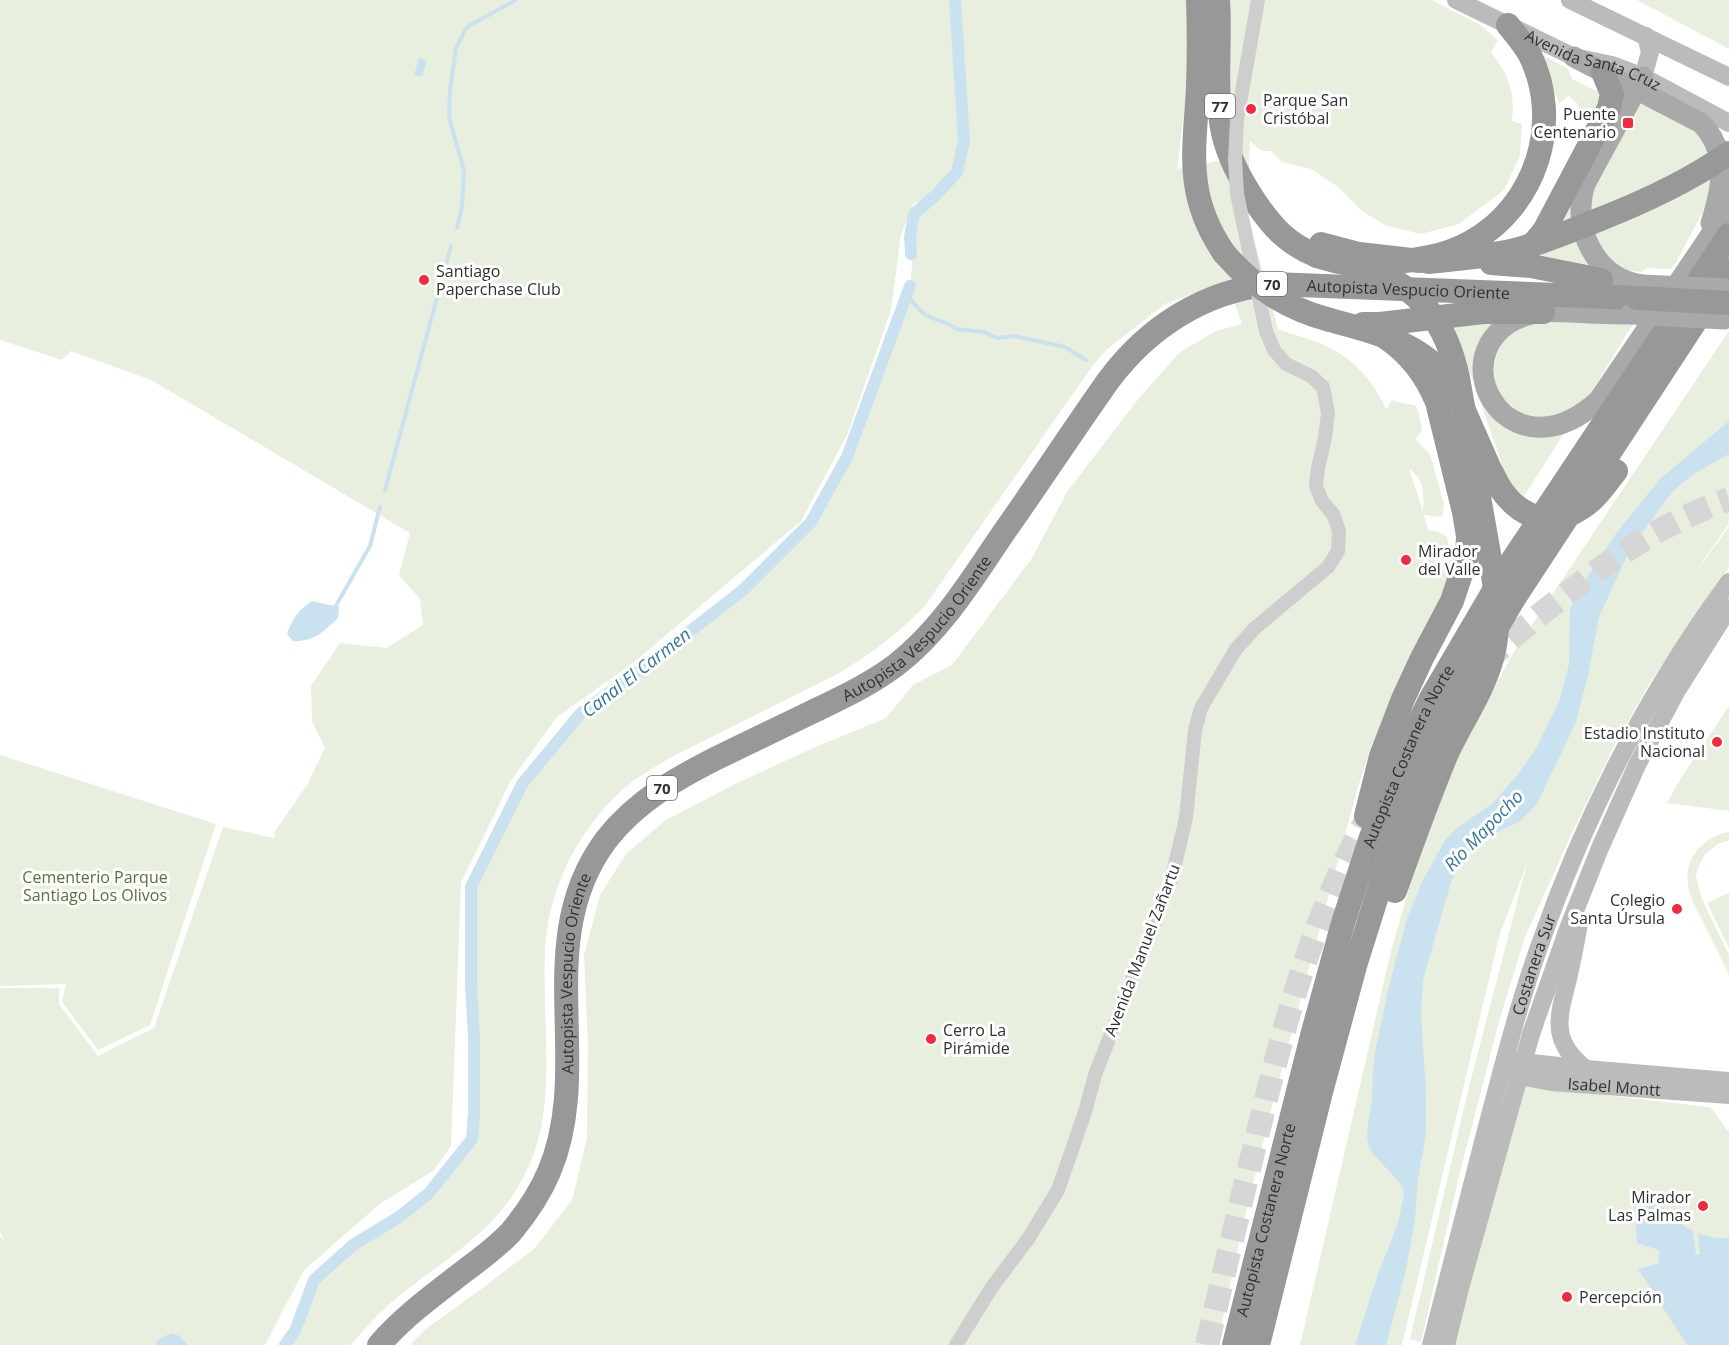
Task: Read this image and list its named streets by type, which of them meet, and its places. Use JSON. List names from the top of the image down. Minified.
{"streets":{"highway":["77","70","Autopista Vespucio Oriente","Autopista Costanera Norte"],"main road":["Avenida Santa Cruz","Costanera Sur","Isabel Montt"],"street":["Avenida Manuel Zañartu"]},"crossings":[["Costanera Sur","Isabel Montt"]],"water":["Canal El Carmen","Río Mapocho"],"parks":["Cementerio Parque Santiago Los Olivos"],"places":{"other":["Parque San Cristóbal","Santiago Paperchase Club","Mirador del Valle","Estadio Instituto Nacional","Colegio Santa Úrsula","Cerro La Pirámide","Mirador Las Palmas","Percepción"],"transit":["Puente Centenario"]}}
